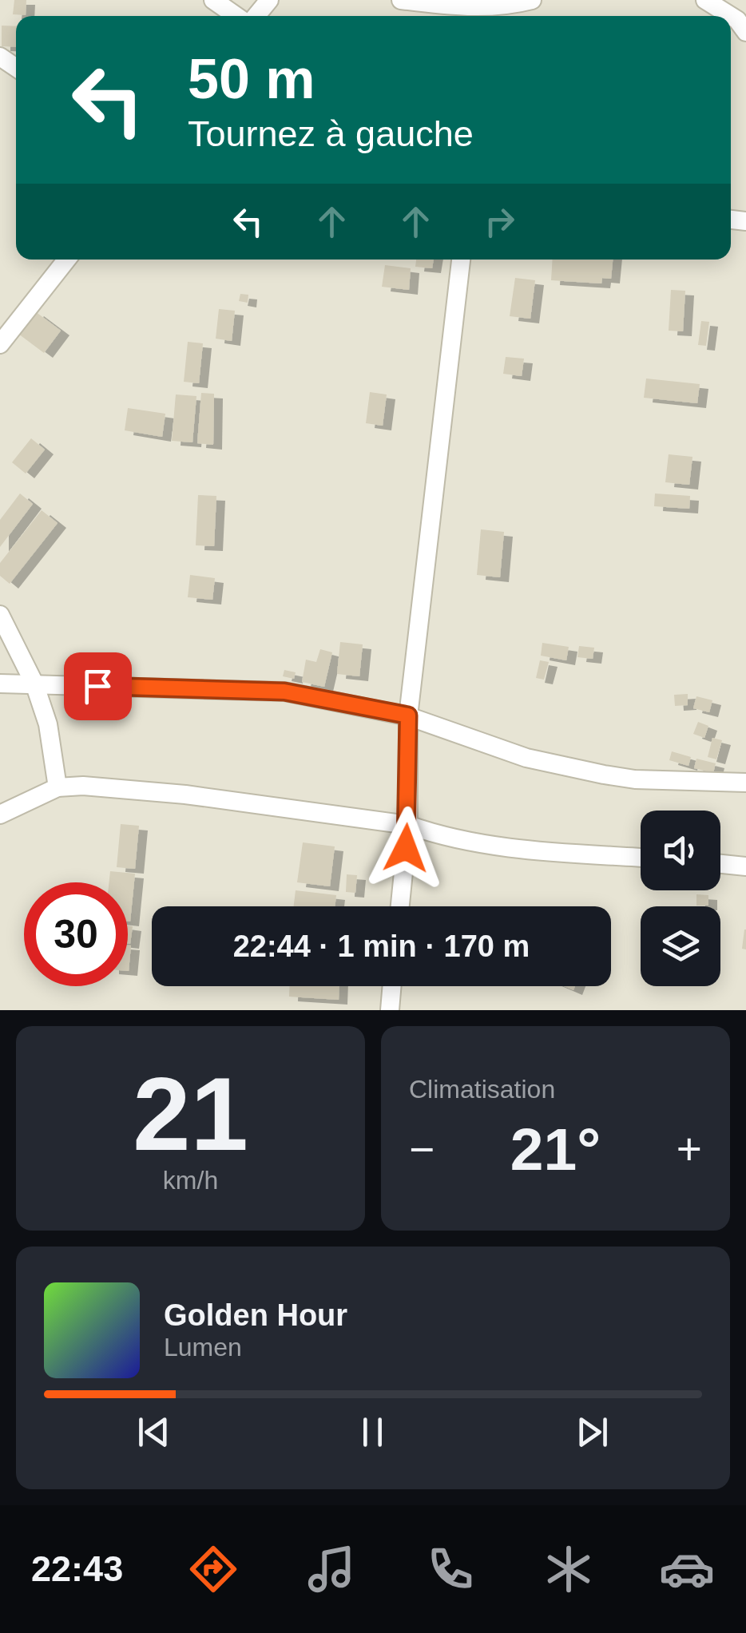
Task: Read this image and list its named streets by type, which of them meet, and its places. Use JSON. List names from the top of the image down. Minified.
{"page":{"turn":["50 m","Tournez à gauche"],"limit":"30","trip":"22:44 · 1 min · 170 m","tile":[["21","km/h"],"Climatisation"],"heat":["−","21°","+"],"song":["Golden Hour","Lumen"],"tabs":"22:43"}}
